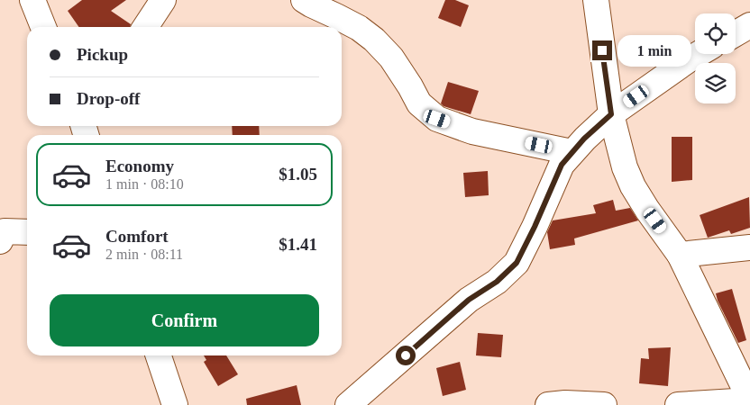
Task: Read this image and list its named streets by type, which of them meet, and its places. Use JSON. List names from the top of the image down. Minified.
{"page":{"banner":["Pickup","Drop-off"],"bubble":"1 min","list":[{"name":"Economy","note":"1 min · 08:10","value":"$1.05"},{"name":"Comfort","note":"2 min · 08:11","value":"$1.41"}],"buttons":"Confirm"}}
